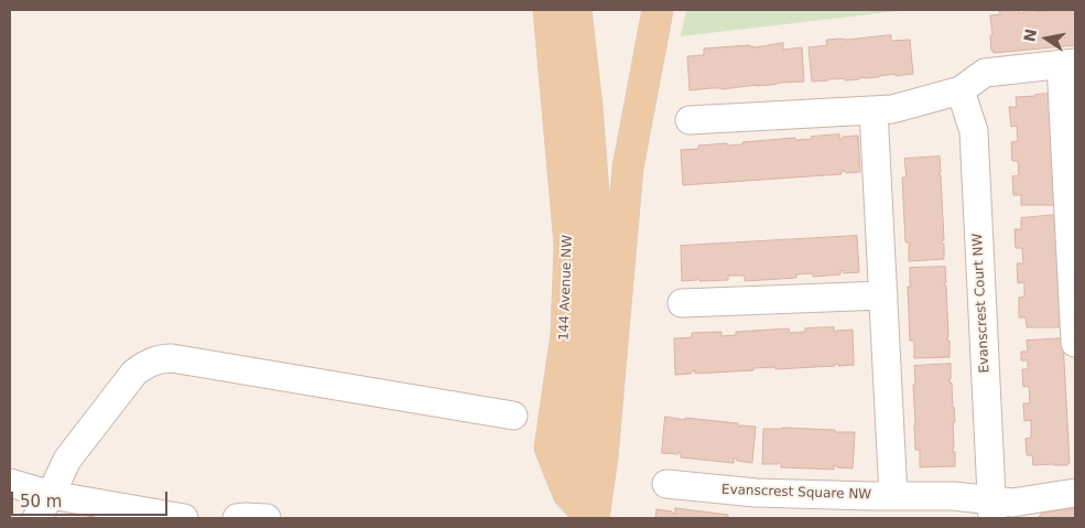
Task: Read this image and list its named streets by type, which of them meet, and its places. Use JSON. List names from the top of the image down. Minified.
{"streets":{"main road":["144 Avenue NW"],"street":["Evanscrest Court NW","Evanscrest Square NW"]},"crossings":[["Evanscrest Court NW","Evanscrest Square NW"]],"scale_bar":"50 m","north":"left"}
